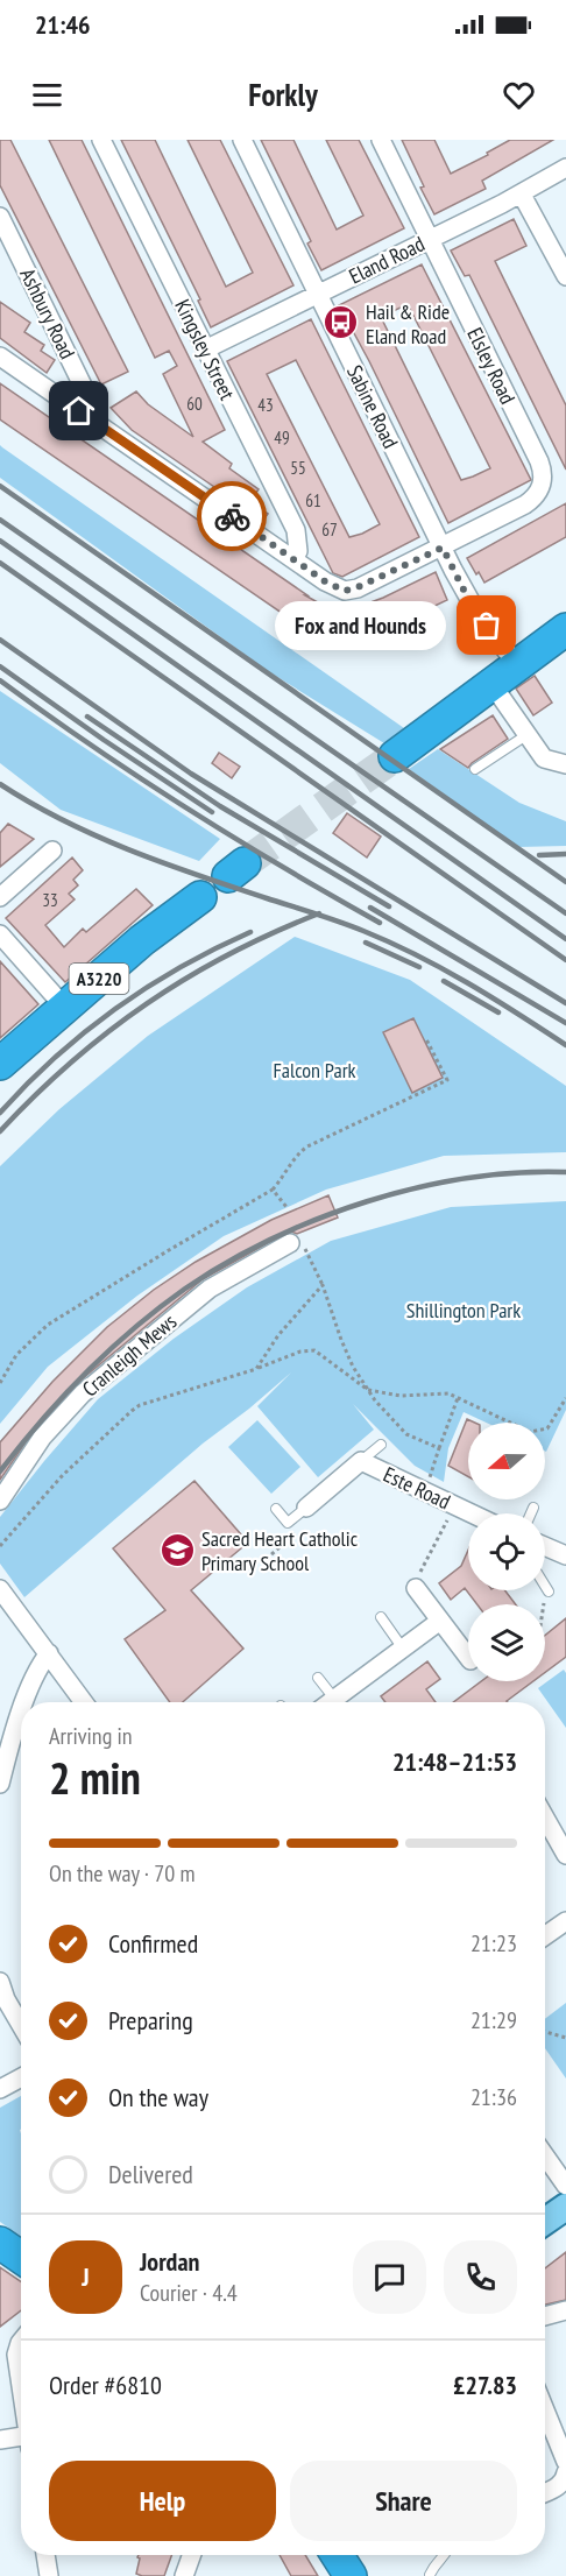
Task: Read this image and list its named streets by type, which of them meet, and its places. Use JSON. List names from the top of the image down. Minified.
{"streets":{"highway":["A3220"],"street":["Eland Road","Ashbury Road","Kingsley Street","Elsley Road","Sabine Road","Cranleigh Mews","Este Road"]},"crossings":[["Eland Road","Kingsley Street"],["Eland Road","Elsley Road"],["Eland Road","Sabine Road"],["Elsley Road","Sabine Road"]],"parks":["Falcon Park","Shillington Park"],"places":{"bus stop":["Hail & Ride Eland Road"],"other":["Fox and Hounds"],"school or university":["Sacred Heart Catholic Primary School"]},"house_numbers":["60","43","49","55","61","67","33"],"north":"left","page":{"status":"21:46","header":"Forkly","bubble":"Fox and Hounds","heading":["2 min","Arriving in","21:48–21:53"],"panel":["Jordan","Courier · 4.4","Order #6810","£27.83"],"bar":"On the way · 70 m","list":[["Confirmed","21:23"],["Preparing","21:29"],["On the way","21:36"],"Delivered"],"round":"J","buttons":["Help","Share"]}}
